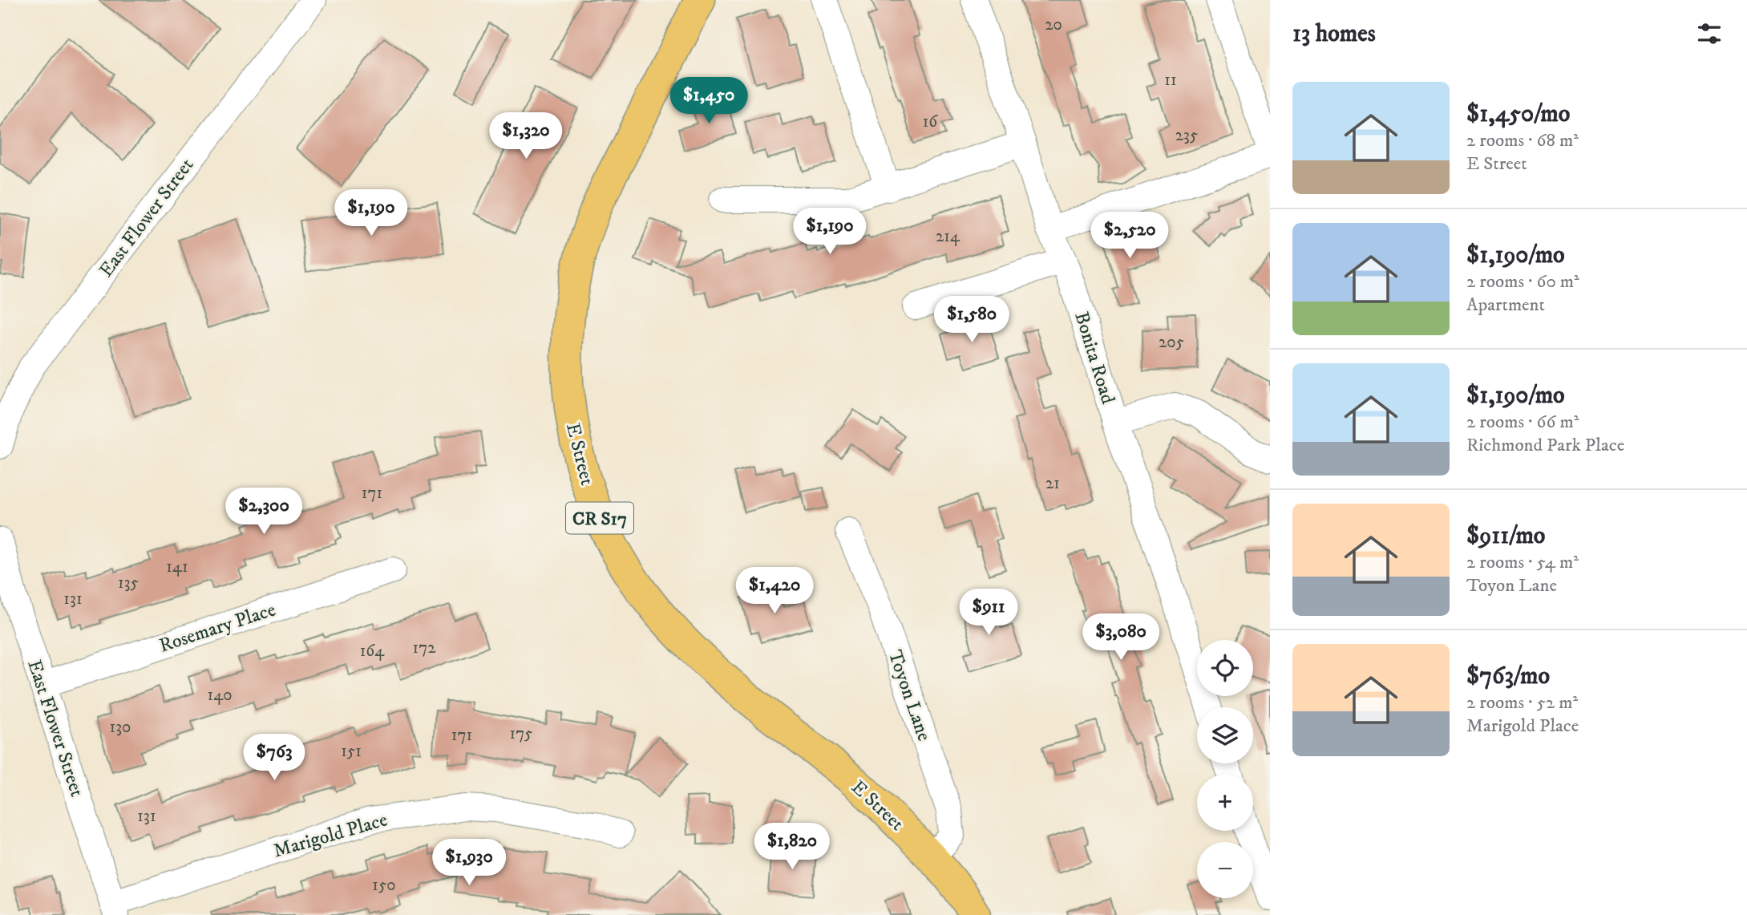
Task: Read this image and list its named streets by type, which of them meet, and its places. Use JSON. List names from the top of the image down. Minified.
{"streets":{"main road":["E Street","CR S17"],"street":["East Flower Street","Bonita Road","Rosemary Place","Toyon Lane","Marigold Place"]},"crossings":[["East Flower Street","Rosemary Place"],["East Flower Street","Marigold Place"],["E Street","Toyon Lane"]],"house_numbers":["20","11","16","235","214","205","21","171","141","135","131","172","164","140","130","175","171","151","131","150"],"page":{"heading":"13 homes","list":[{"name":"$1,450/mo","note":"2 rooms · 68 m² · E Street"},{"name":"$1,190/mo","note":"2 rooms · 60 m² · Apartment"},{"name":"$1,190/mo","note":"2 rooms · 66 m² · Richmond Park Place"},{"name":"$911/mo","note":"2 rooms · 54 m² · Toyon Lane"},{"name":"$763/mo","note":"2 rooms · 52 m² · Marigold Place"}],"price":["$1,450","$1,320","$1,190","$1,190","$2,520","$1,580","$2,300","$1,420","$911","$3,080","$763","$1,820","$1,930"],"map_buttons":["+","−"]}}
